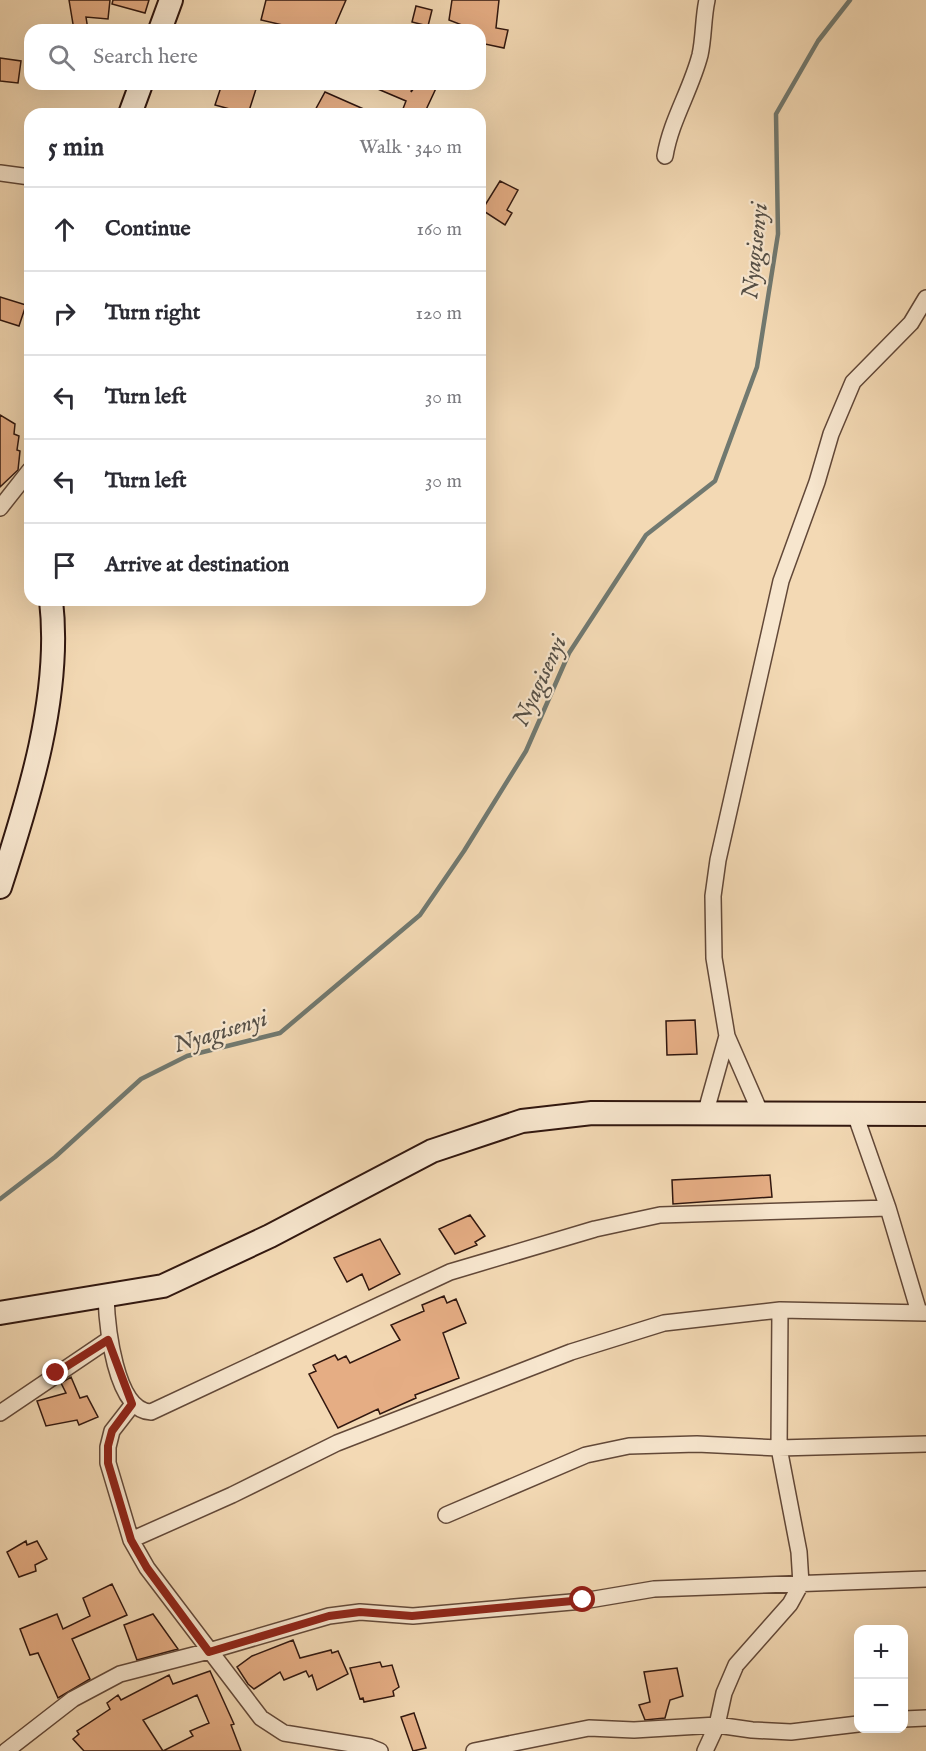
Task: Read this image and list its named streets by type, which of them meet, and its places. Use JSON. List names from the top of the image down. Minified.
{"water":["Nyagisenyi"],"page":{"search":"Search here","heading":["5 min","Walk · 340 m"],"list":[["Continue","160 m"],["Turn right","120 m"],["Turn left","30 m"],["Turn left","30 m"],"Arrive at destination"],"map_buttons":["+","−"]}}
